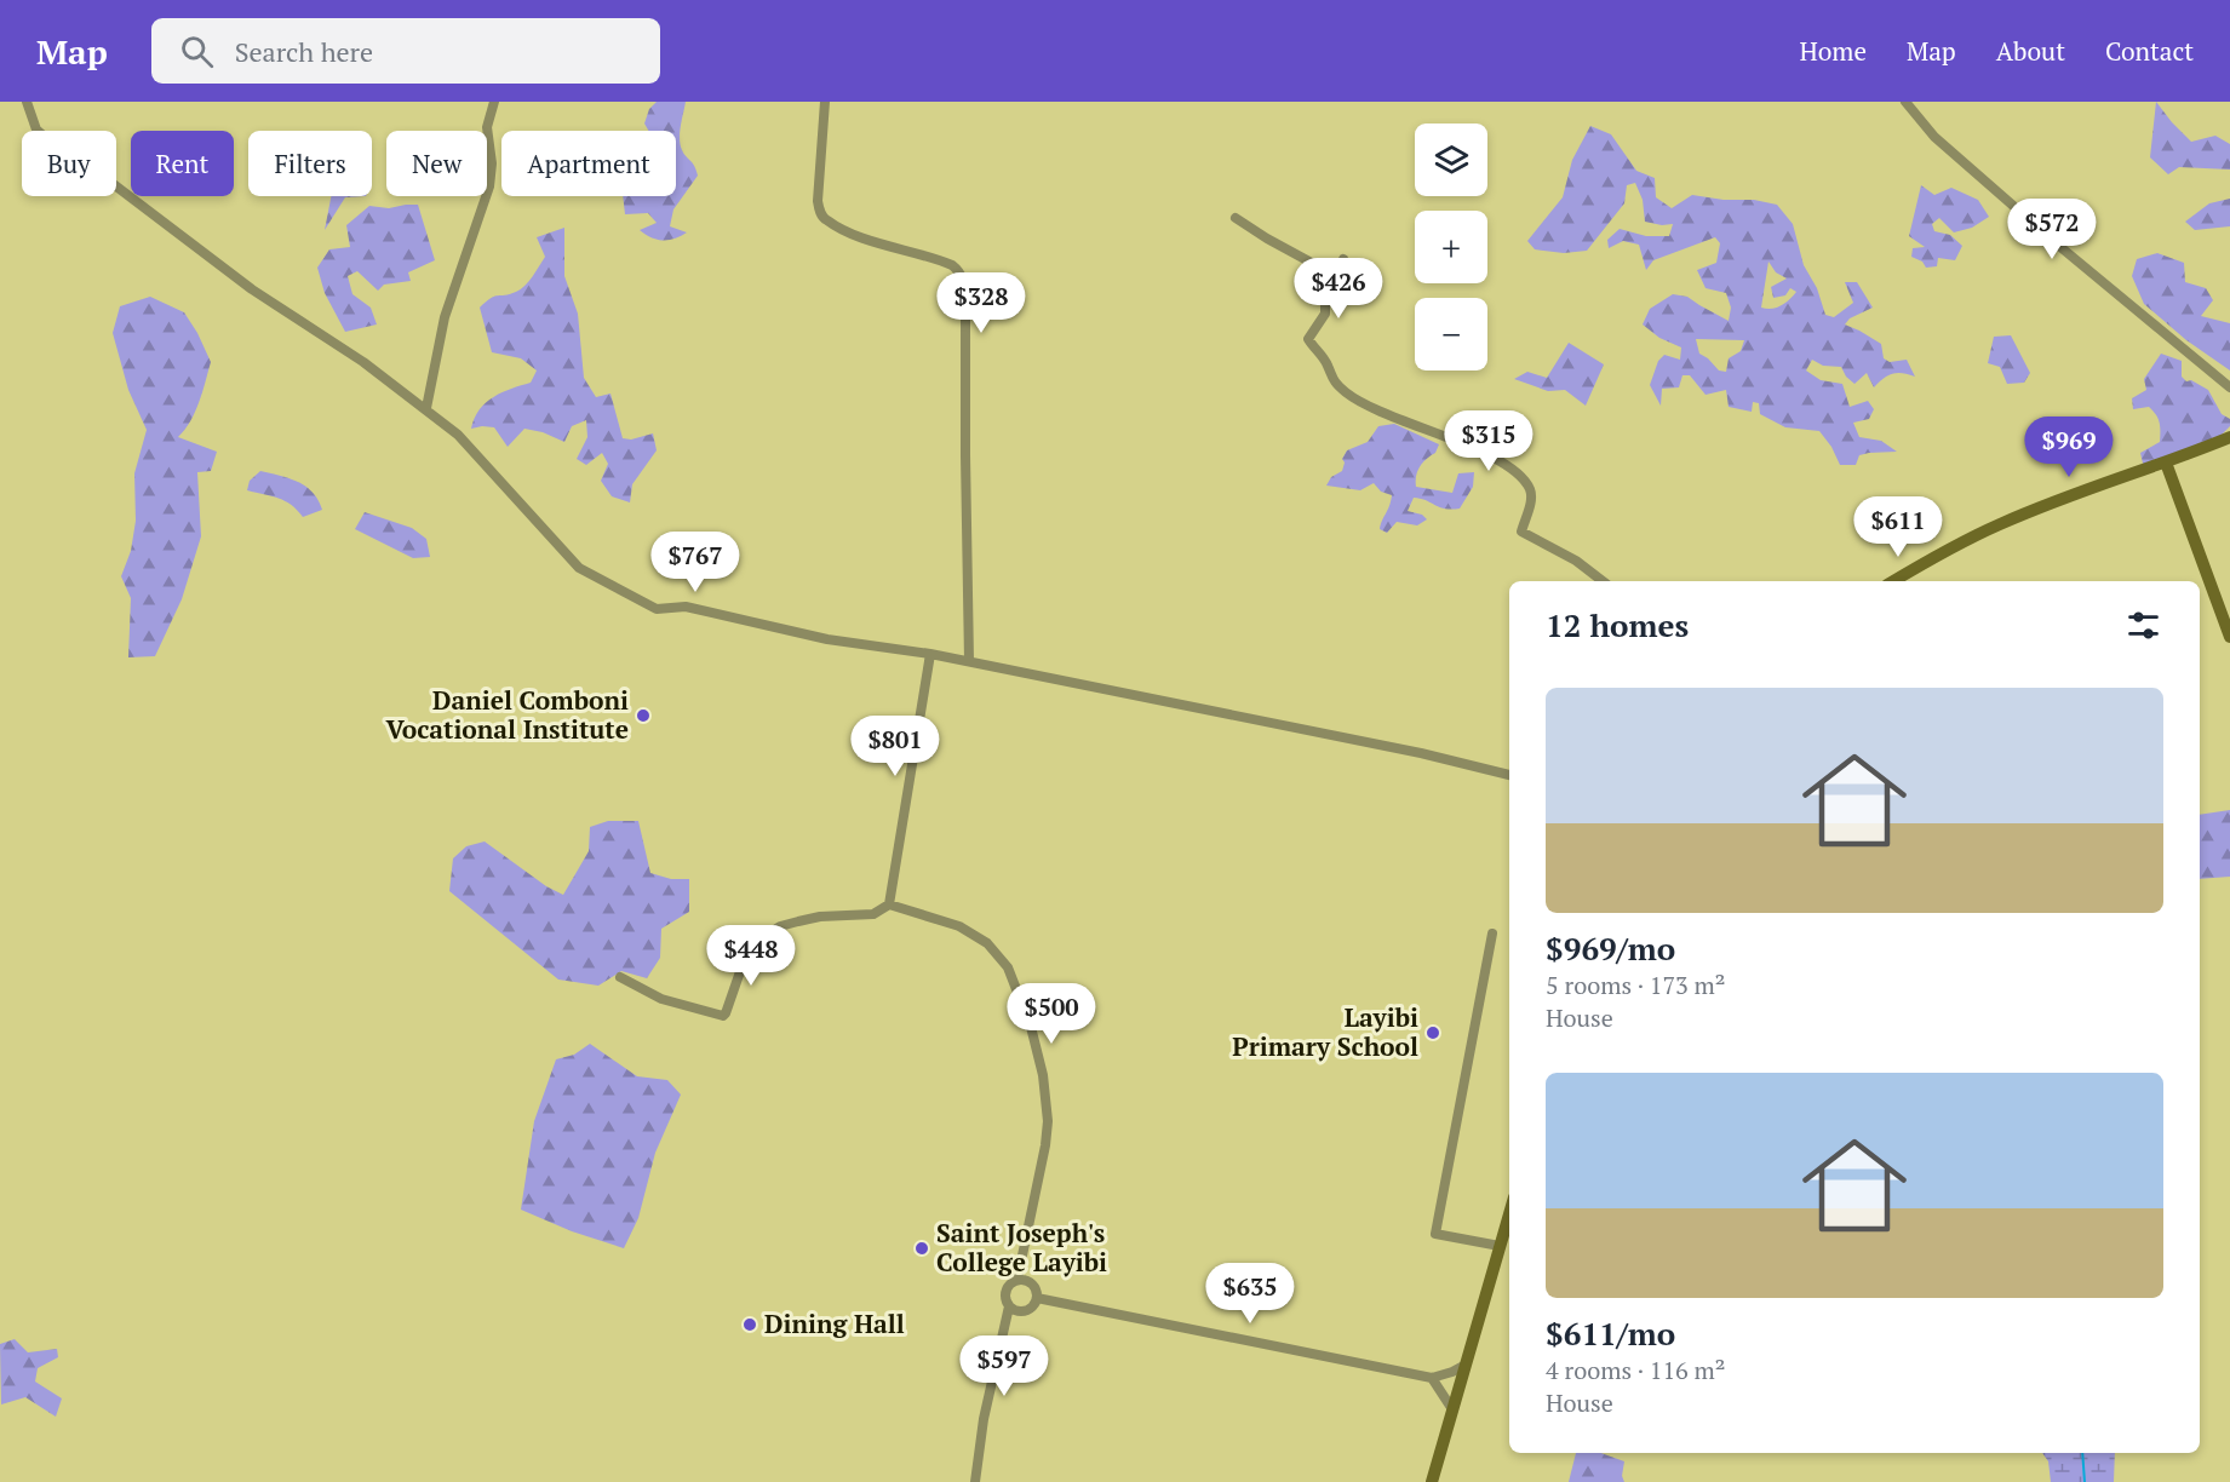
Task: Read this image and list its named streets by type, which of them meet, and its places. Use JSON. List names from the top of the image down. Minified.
{"places":["Daniel Comboni Vocational Institute","Layibi Primary School","Saint Joseph's College Layibi","Dining Hall"],"page":{"header":"Map","search":"Search here","nav":["Home","Map","About","Contact"],"map_buttons":["+","−"],"chip":["Buy","Rent","Filters","New","Apartment"],"price":["$572","$426","$328","$315","$969","$611","$767","$801","$448","$500","$635","$597"],"heading":"12 homes","list":[{"name":"$969/mo","note":"5 rooms · 173 m² · House"},{"name":"$611/mo","note":"4 rooms · 116 m² · House"}]}}
